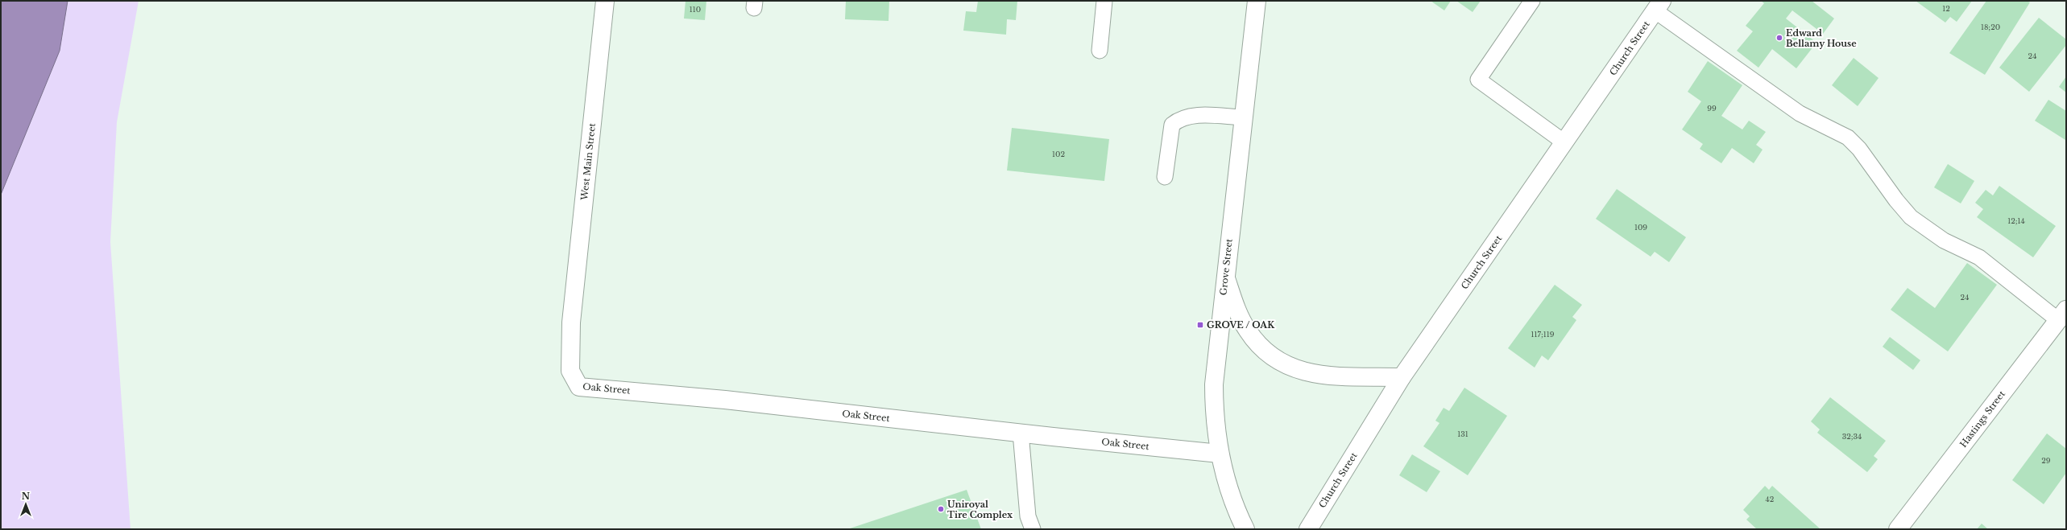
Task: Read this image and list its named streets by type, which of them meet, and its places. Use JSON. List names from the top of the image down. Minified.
{"streets":{"main road":["Church Street","West Main Street","Grove Street","Oak Street","Hastings Street"]},"crossings":[["West Main Street","Oak Street"],["Grove Street","Oak Street"]],"places":{"other":["Edward Bellamy House","Uniroyal Tire Complex"],"transit":["GROVE / OAK"]},"house_numbers":["12","110","18;20","24","99","102","12;14","109","24","117;119","131","32;34","29","42"],"north":"top"}
